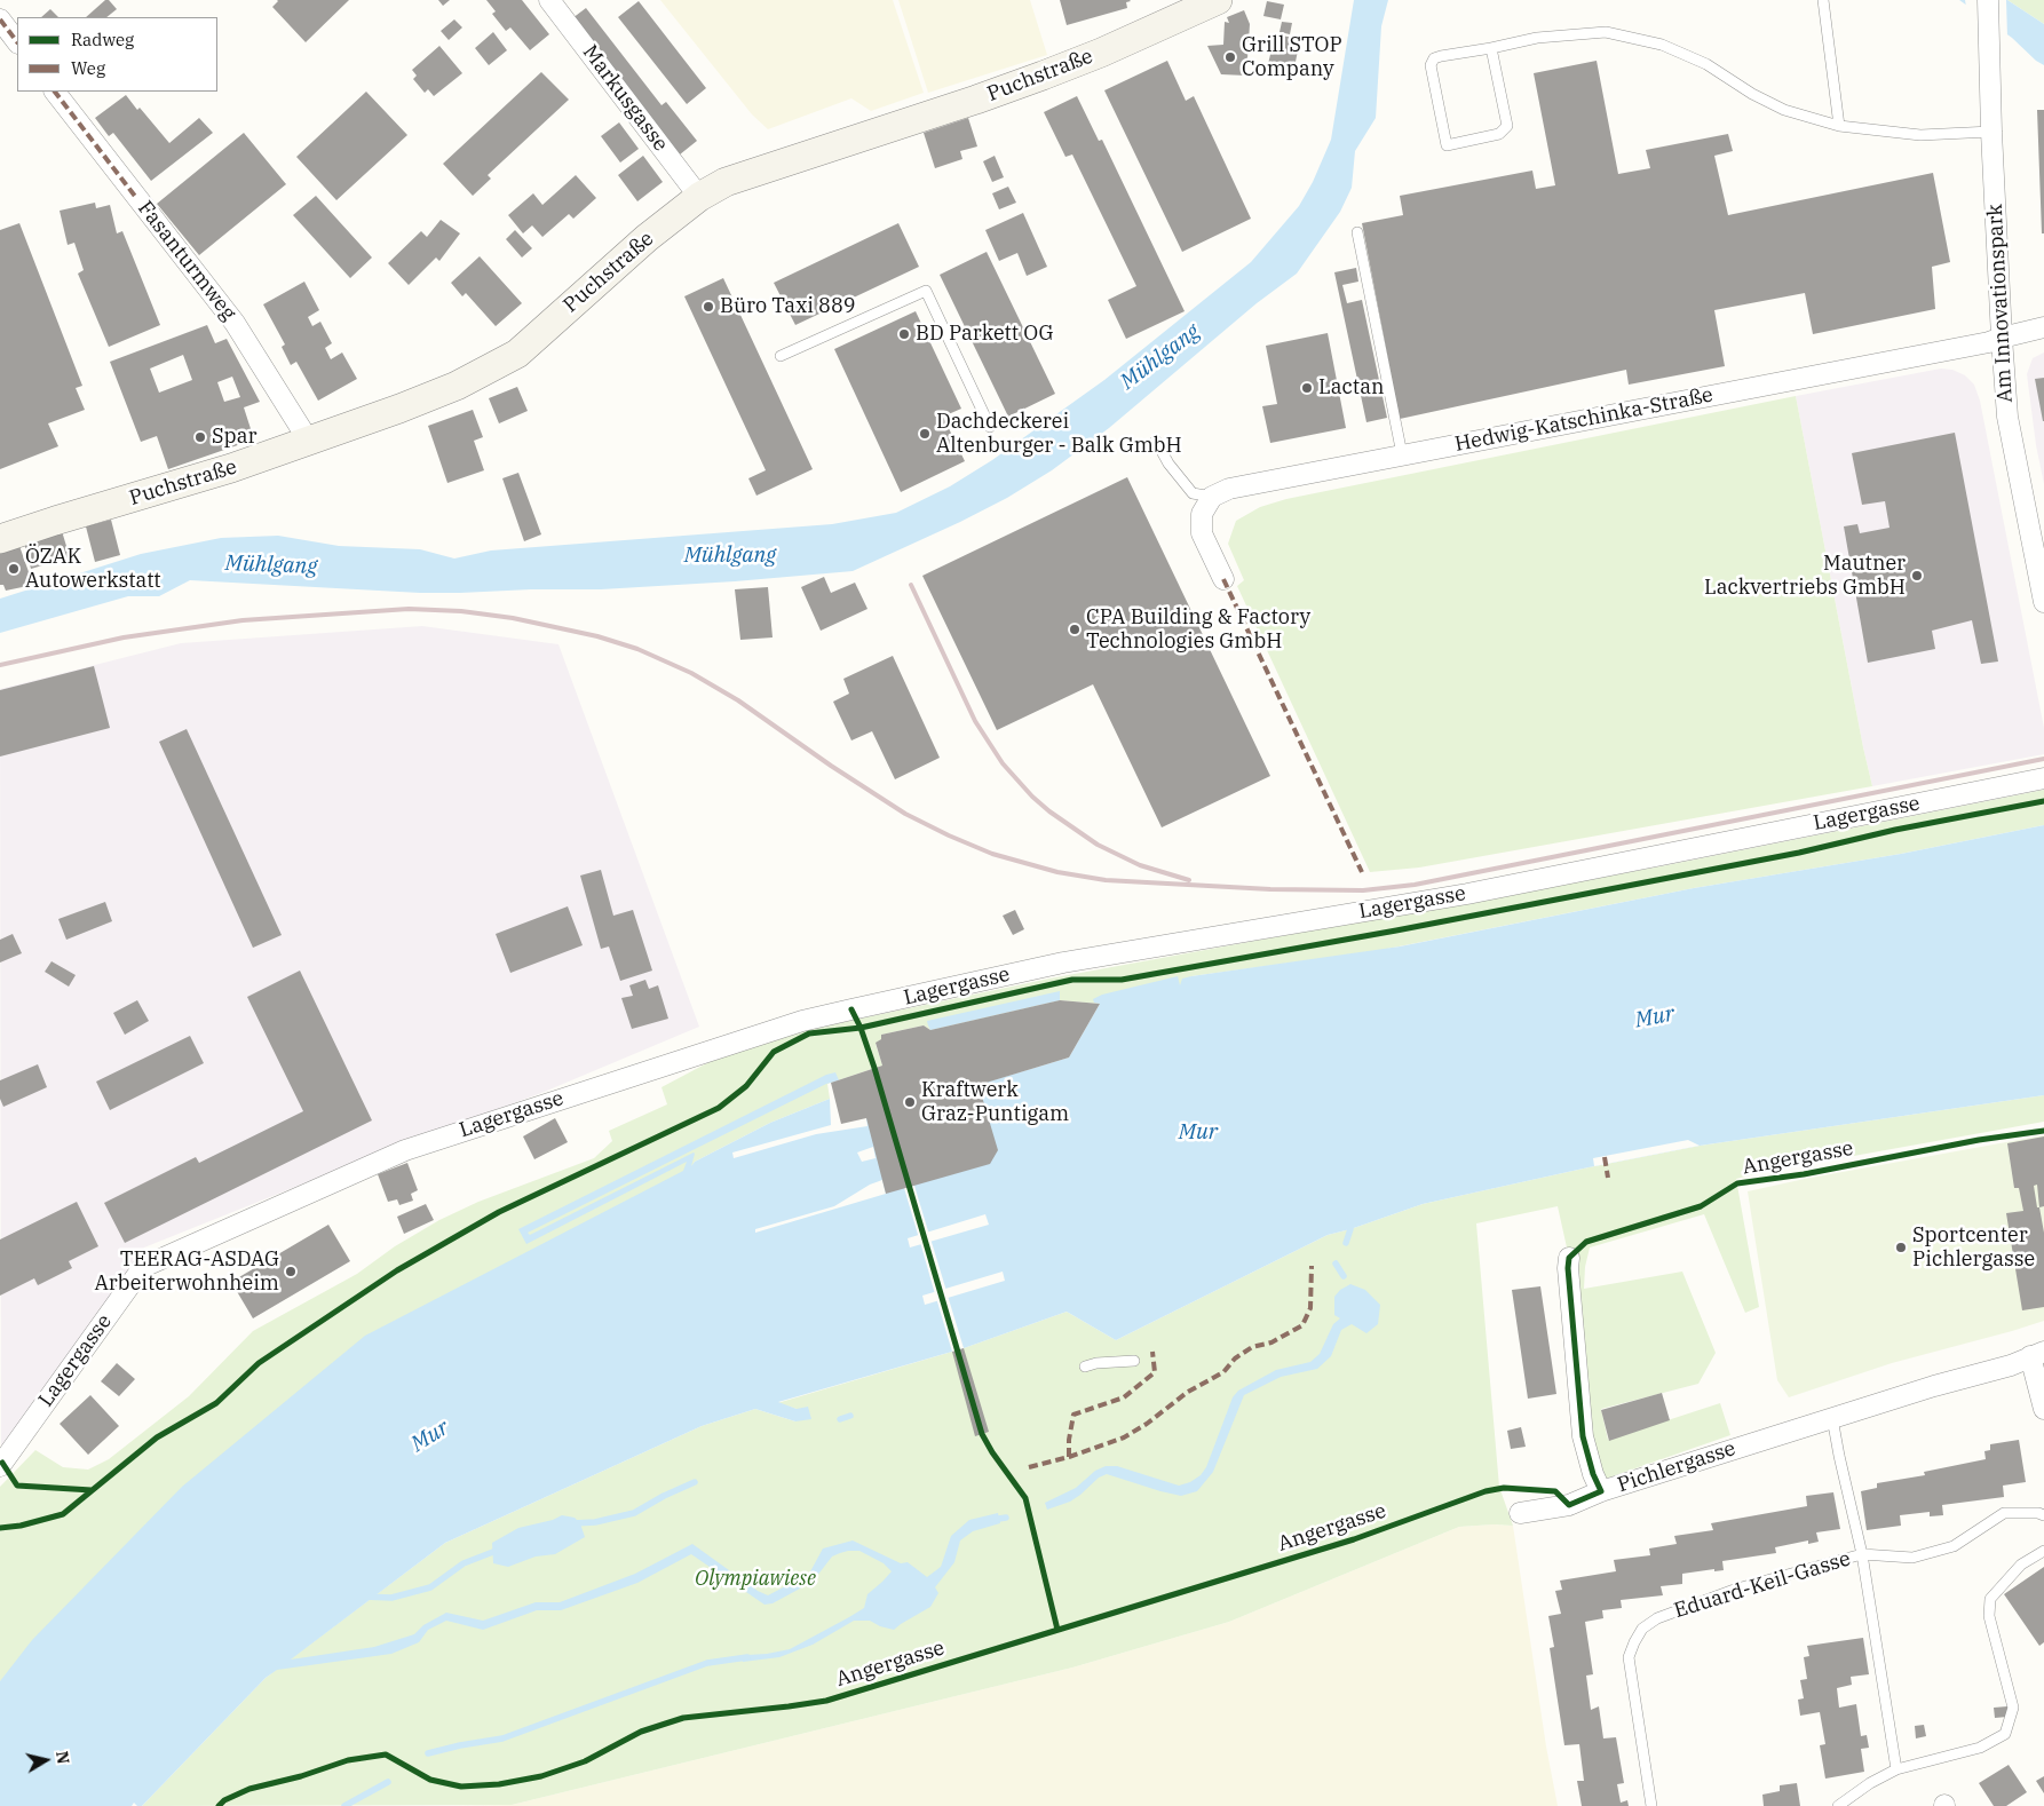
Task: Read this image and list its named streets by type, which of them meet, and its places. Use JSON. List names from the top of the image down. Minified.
{"streets":{"main road":["Puchstraße"],"street":["Markusgasse","Fasanturmweg","Am Innovationspark","Hedwig-Katschinka-Straße","Lagergasse","Pichlergasse"],"lane":["Eduard-Keil-Gasse"],"cycle path":["Angergasse"]},"crossings":[["Puchstraße","Markusgasse"],["Puchstraße","Fasanturmweg"],["Am Innovationspark","Hedwig-Katschinka-Straße"]],"water":["Mühlgang","Mur"],"parks":["Olympiawiese"],"places":["Grill STOP Company","Büro Taxi 889","BD Parkett OG","Lactan","Dachdeckerei Altenburger - Balk GmbH","Spar","ÖZAK Autowerkstatt","Mautner Lackvertriebs GmbH","CPA Building & Factory Technologies GmbH","Kraftwerk Graz-Puntigam","Sportcenter Pichlergasse","TEERAG-ASDAG Arbeiterwohnheim"],"legend":["Radweg","Weg"],"north":"right"}
